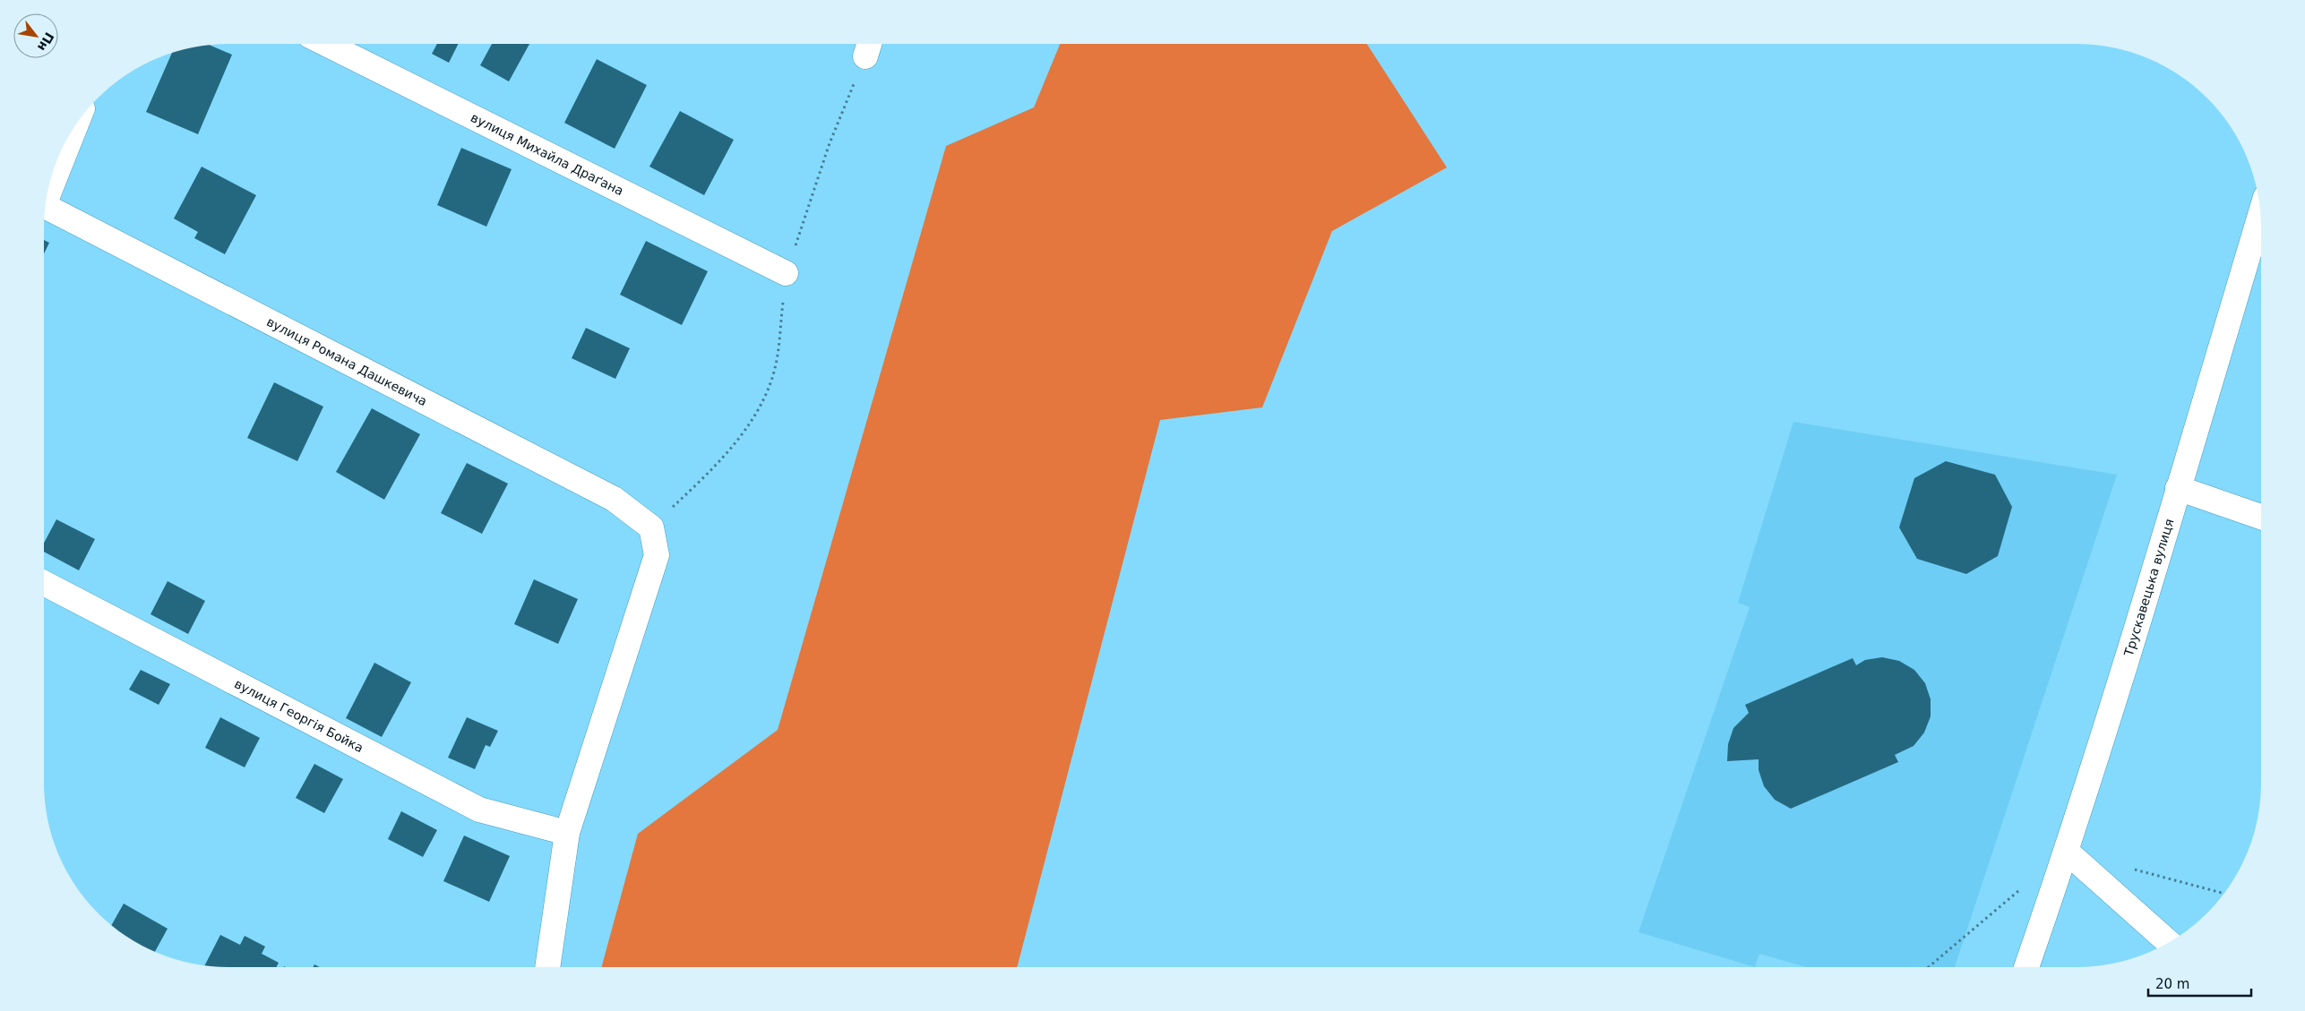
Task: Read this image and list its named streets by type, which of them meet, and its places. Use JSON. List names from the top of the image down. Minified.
{"streets":{"street":["вулиця Михайла Драґана","вулиця Романа Дашкевича","Трускавецька вулиця","вулиця Георгія Бойка"]},"crossings":[["вулиця Романа Дашкевича","вулиця Георгія Бойка"]],"scale_bar":"20 m","north":"bottom right"}
